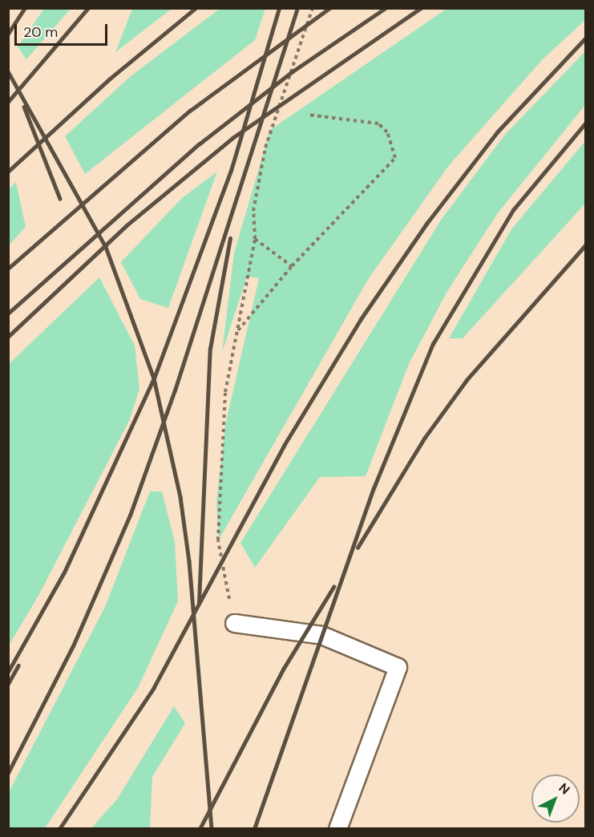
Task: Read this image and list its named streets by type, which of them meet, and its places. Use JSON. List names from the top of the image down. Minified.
{"scale_bar":"20 m","north":"top right"}
